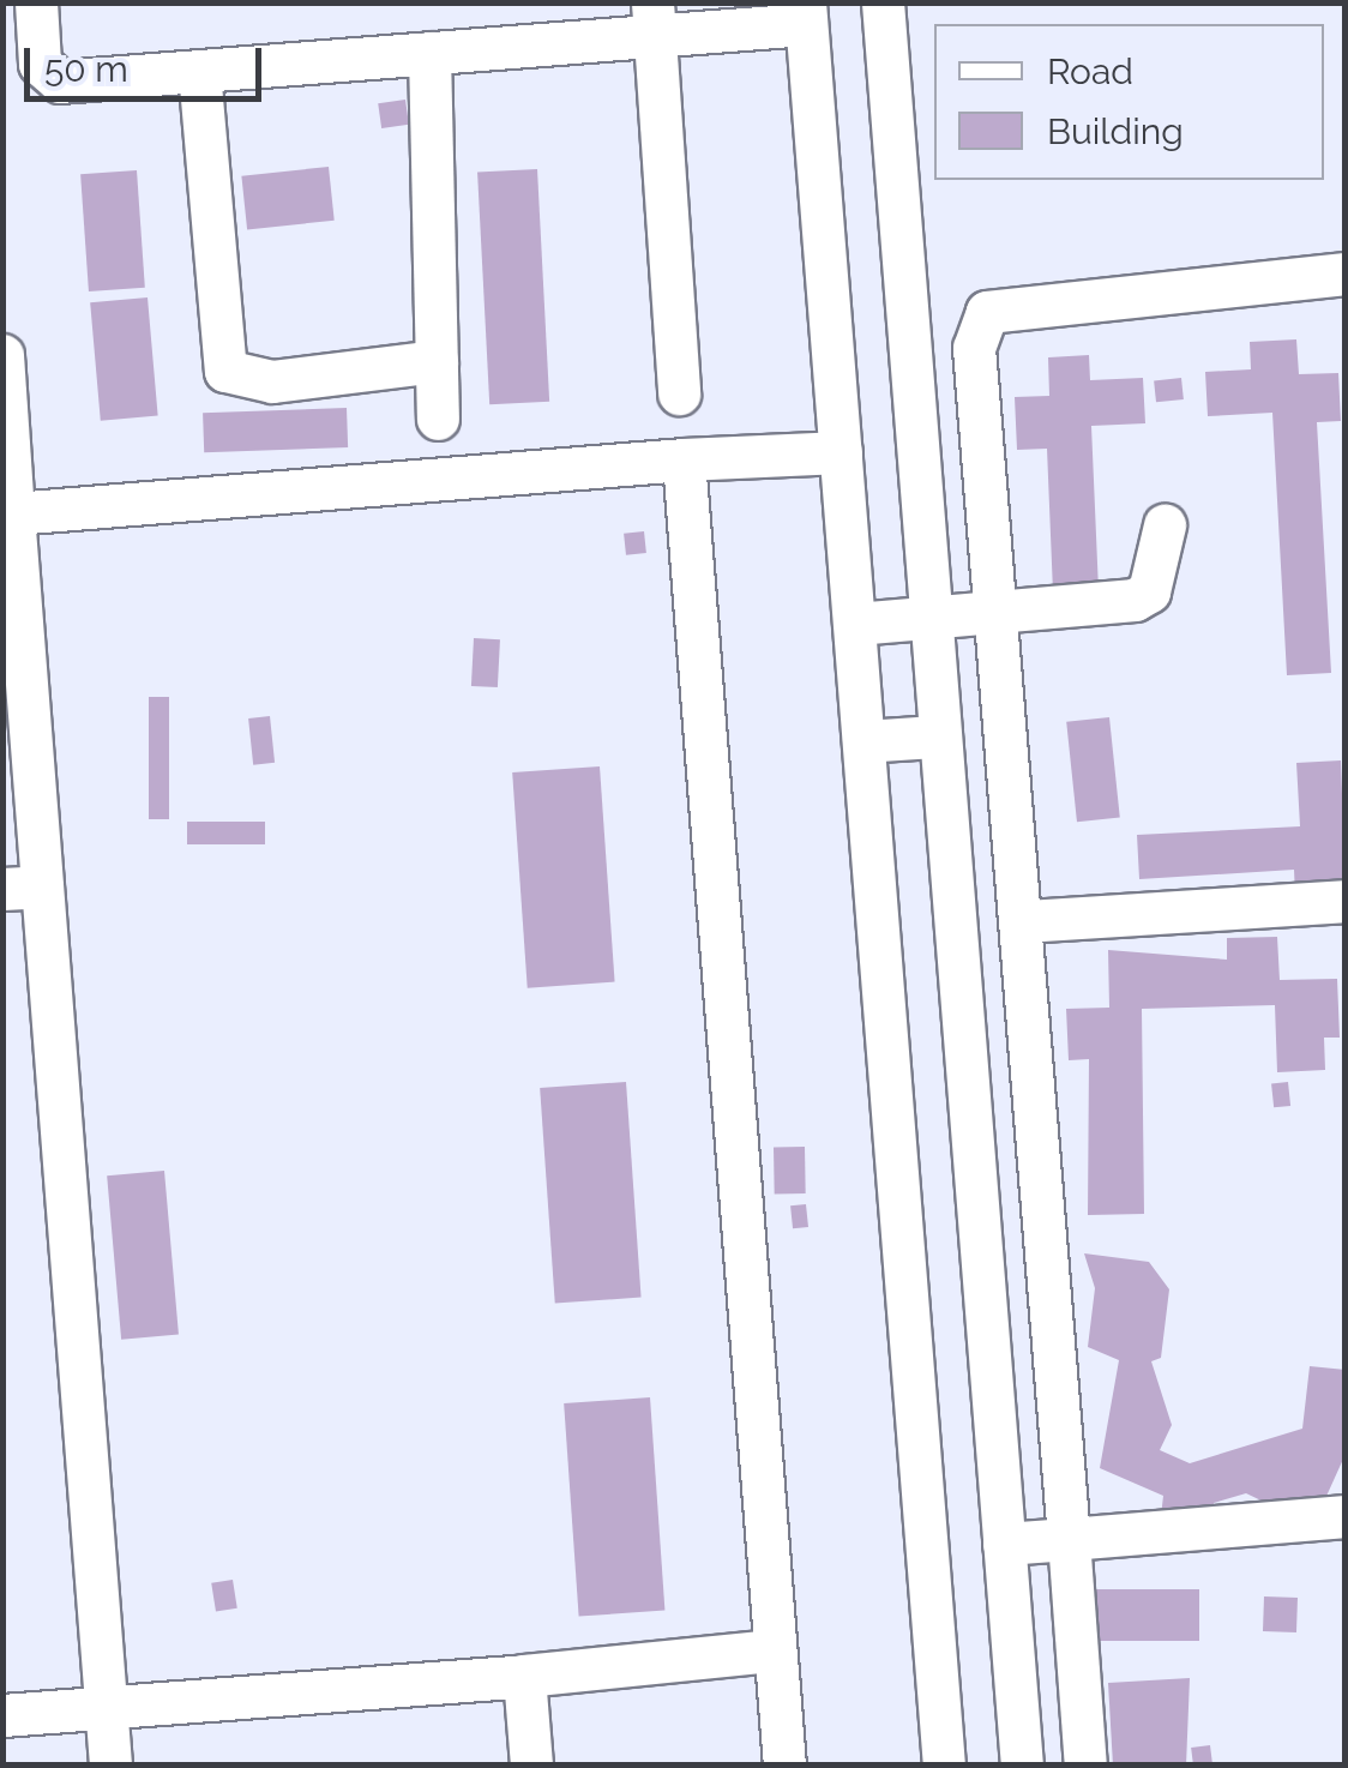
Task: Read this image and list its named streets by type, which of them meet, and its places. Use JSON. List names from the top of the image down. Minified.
{"legend":["Road","Building"],"scale_bar":"50 m"}
